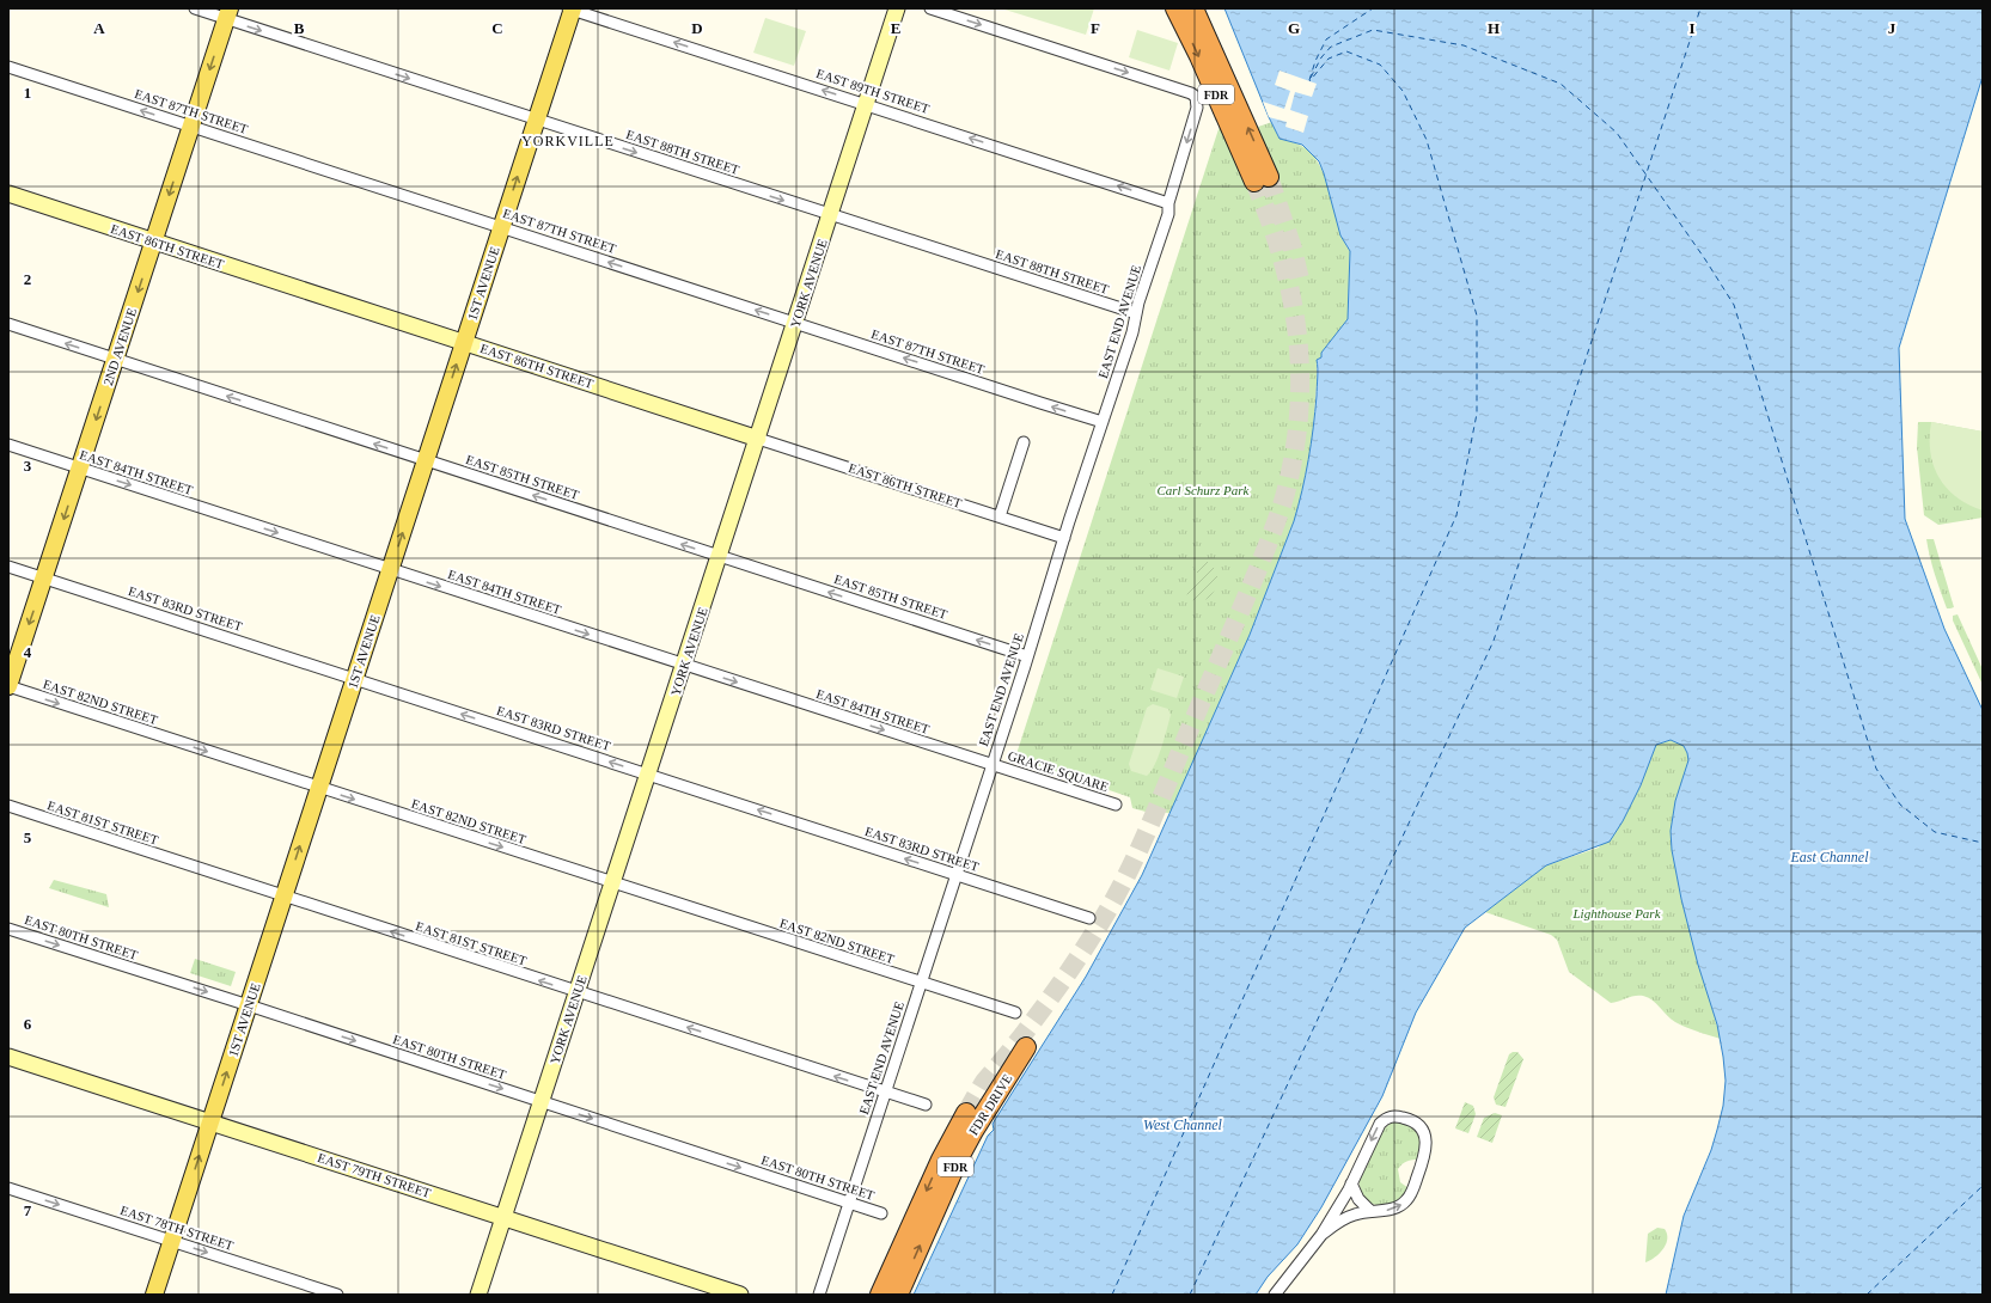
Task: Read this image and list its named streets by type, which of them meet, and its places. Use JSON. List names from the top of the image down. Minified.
{"streets":{"highway":["FDR","FDR DRIVE"],"main road":["EAST 86TH STREET","1ST AVENUE","YORK AVENUE","2ND AVENUE","EAST 79TH STREET"],"street":["EAST 89TH STREET","EAST 87TH STREET","EAST 88TH STREET","EAST END AVENUE","EAST 84TH STREET","EAST 85TH STREET","EAST 83RD STREET","EAST 82ND STREET","GRACIE SQUARE","EAST 81ST STREET","EAST 80TH STREET","EAST 78TH STREET"]},"crossings":[["EAST 89TH STREET","1ST AVENUE"],["EAST 89TH STREET","YORK AVENUE"],["EAST 89TH STREET","EAST END AVENUE"],["EAST 87TH STREET","1ST AVENUE"],["EAST 87TH STREET","YORK AVENUE"],["EAST 87TH STREET","EAST END AVENUE"],["EAST 87TH STREET","2ND AVENUE"],["EAST 88TH STREET","1ST AVENUE"],["EAST 88TH STREET","YORK AVENUE"],["EAST 88TH STREET","EAST END AVENUE"],["EAST 88TH STREET","2ND AVENUE"],["EAST 86TH STREET","1ST AVENUE"],["EAST 86TH STREET","YORK AVENUE"],["EAST 86TH STREET","EAST END AVENUE"],["EAST 86TH STREET","2ND AVENUE"],["1ST AVENUE","EAST 84TH STREET"],["1ST AVENUE","EAST 85TH STREET"],["1ST AVENUE","EAST 83RD STREET"],["1ST AVENUE","EAST 82ND STREET"],["1ST AVENUE","EAST 81ST STREET"],["1ST AVENUE","EAST 80TH STREET"],["1ST AVENUE","EAST 79TH STREET"],["1ST AVENUE","EAST 78TH STREET"],["YORK AVENUE","EAST 84TH STREET"],["YORK AVENUE","EAST 85TH STREET"],["YORK AVENUE","EAST 83RD STREET"],["YORK AVENUE","EAST 82ND STREET"],["YORK AVENUE","EAST 81ST STREET"],["YORK AVENUE","EAST 80TH STREET"],["YORK AVENUE","EAST 79TH STREET"],["EAST END AVENUE","EAST 84TH STREET"],["EAST END AVENUE","EAST 85TH STREET"],["EAST END AVENUE","EAST 83RD STREET"],["EAST END AVENUE","EAST 82ND STREET"],["EAST END AVENUE","GRACIE SQUARE"],["EAST END AVENUE","EAST 81ST STREET"],["EAST END AVENUE","EAST 80TH STREET"],["2ND AVENUE","EAST 84TH STREET"],["2ND AVENUE","EAST 85TH STREET"],["2ND AVENUE","EAST 83RD STREET"],["2ND AVENUE","EAST 82ND STREET"],["EAST 84TH STREET","GRACIE SQUARE"]],"one_way":["EAST 89TH STREET","EAST 87TH STREET","EAST 88TH STREET","1ST AVENUE","2ND AVENUE","EAST 84TH STREET","EAST 85TH STREET","EAST 83RD STREET","EAST 82ND STREET","EAST 81ST STREET","EAST 80TH STREET","EAST 78TH STREET"],"districts":["YORKVILLE"],"water":["East Channel","West Channel"],"parks":["Carl Schurz Park","Lighthouse Park"],"grid":{"columns":["A","B","C","D","E","F","G","H","I","J"],"rows":["1","2","3","4","5","6","7"]}}
